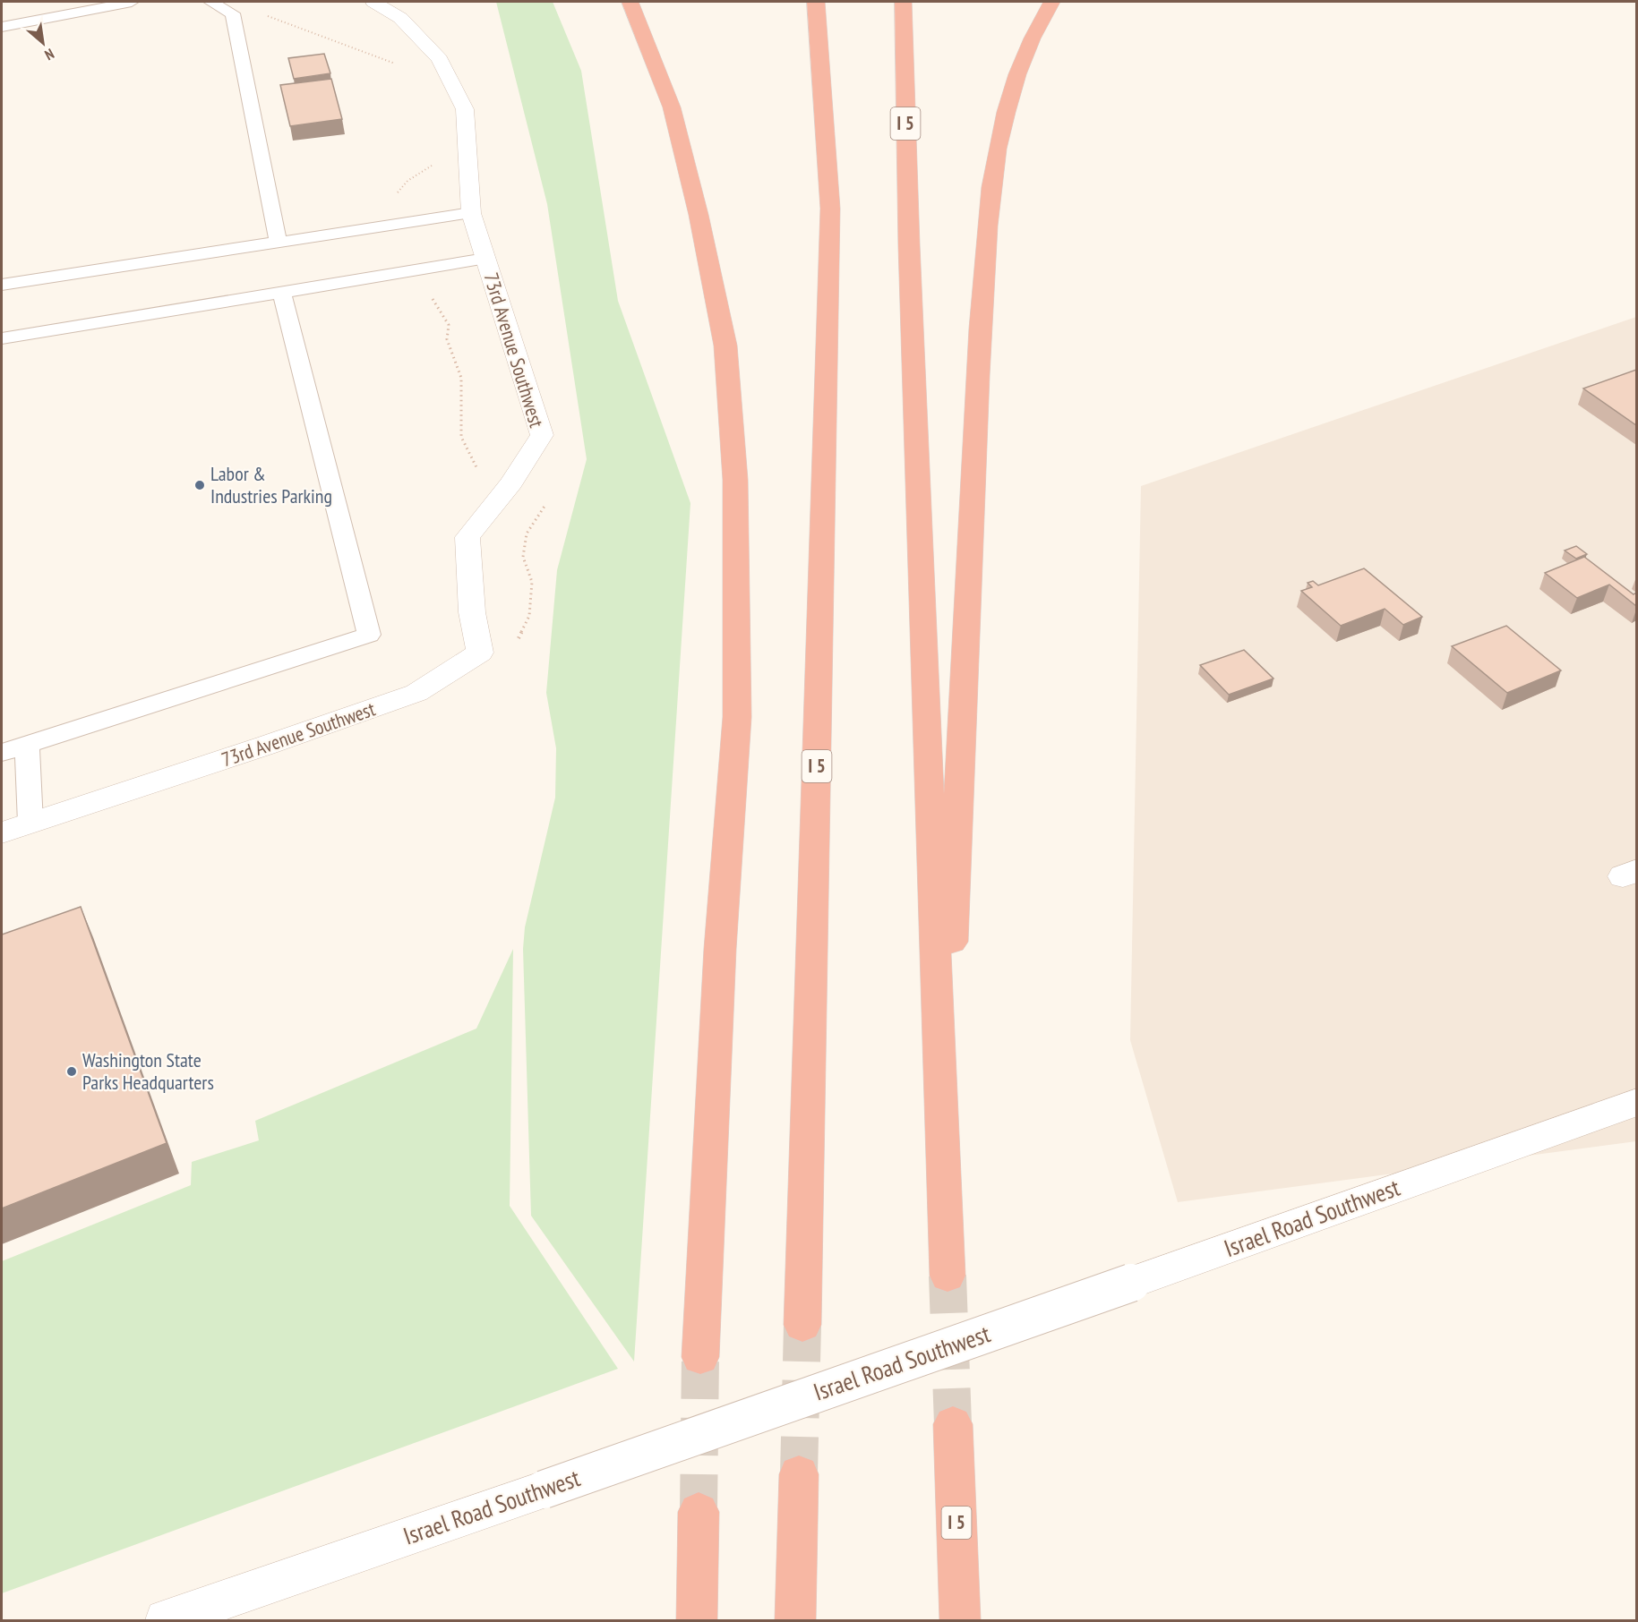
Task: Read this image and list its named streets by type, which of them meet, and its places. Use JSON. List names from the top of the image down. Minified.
{"streets":{"highway":["I 5"],"street":["73rd Avenue Southwest","Israel Road Southwest"]},"places":["Labor & Industries Parking","Washington State Parks Headquarters"],"north":"bottom right"}
